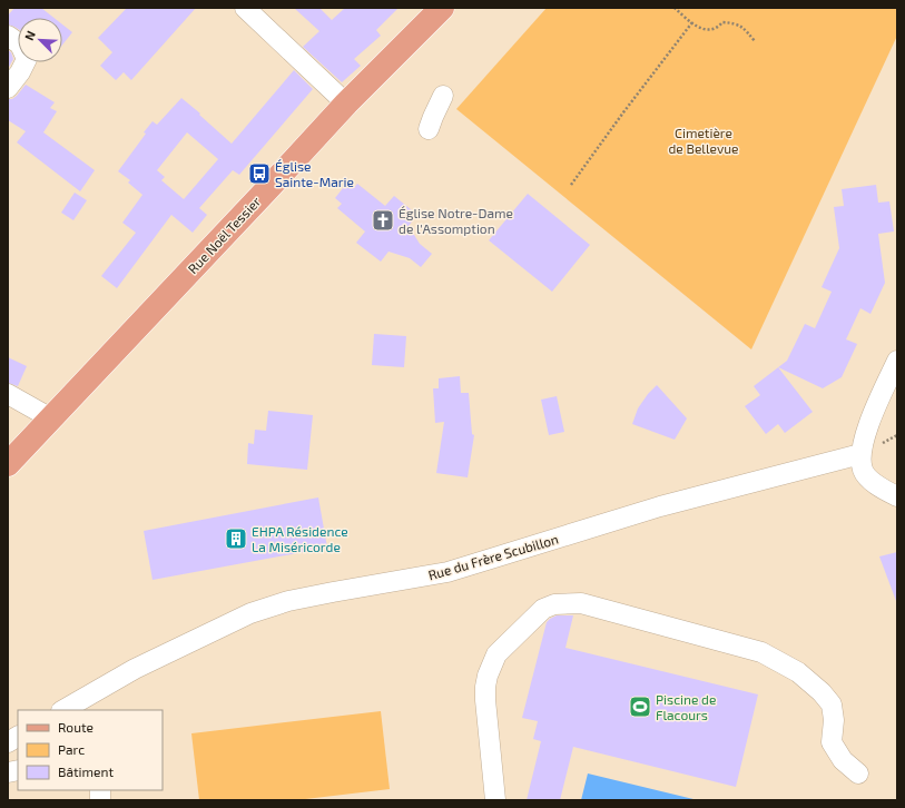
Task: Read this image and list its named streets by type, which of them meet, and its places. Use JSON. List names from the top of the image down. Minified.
{"streets":{"main road":["Rue Noël Tessier"],"street":["Rue du Frère Scubillon"]},"parks":["Cimetière de Bellevue"],"places":{"bus stop":["Église Sainte-Marie"],"church":["Église Notre-Dame de l'Assomption"],"building":["EHPA Résidence La Miséricorde"],"sports":["Piscine de Flacours"]},"legend":["Route","Parc","Bâtiment"],"north":"top left"}
